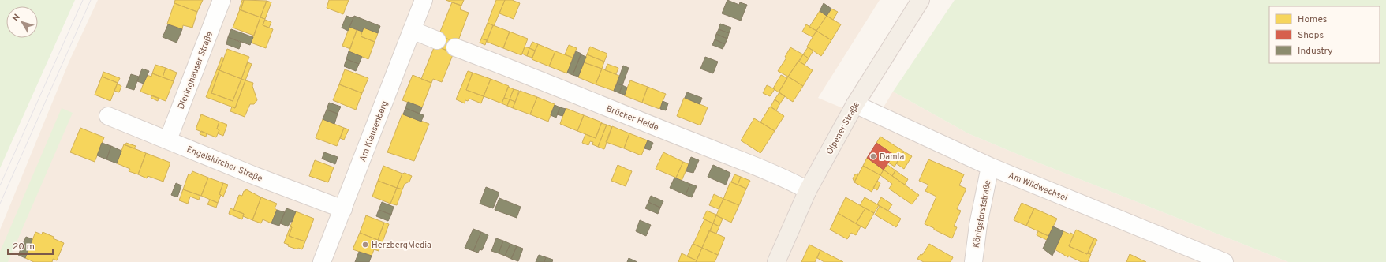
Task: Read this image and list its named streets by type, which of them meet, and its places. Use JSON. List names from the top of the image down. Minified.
{"streets":{"main road":["Olpener Straße"],"street":["Dieringhauser Straße","Brücker Heide","Am Klausenberg","Engelskircher Straße","Am Wildwechsel","Königsforststraße"]},"crossings":[["Dieringhauser Straße","Engelskircher Straße"],["Brücker Heide","Olpener Straße"],["Olpener Straße","Am Wildwechsel"],["Am Klausenberg","Engelskircher Straße"],["Am Wildwechsel","Königsforststraße"]],"places":["Damla","HerzbergMedia"],"legend":["Homes","Shops","Industry"],"scale_bar":"20 m","north":"top left"}
